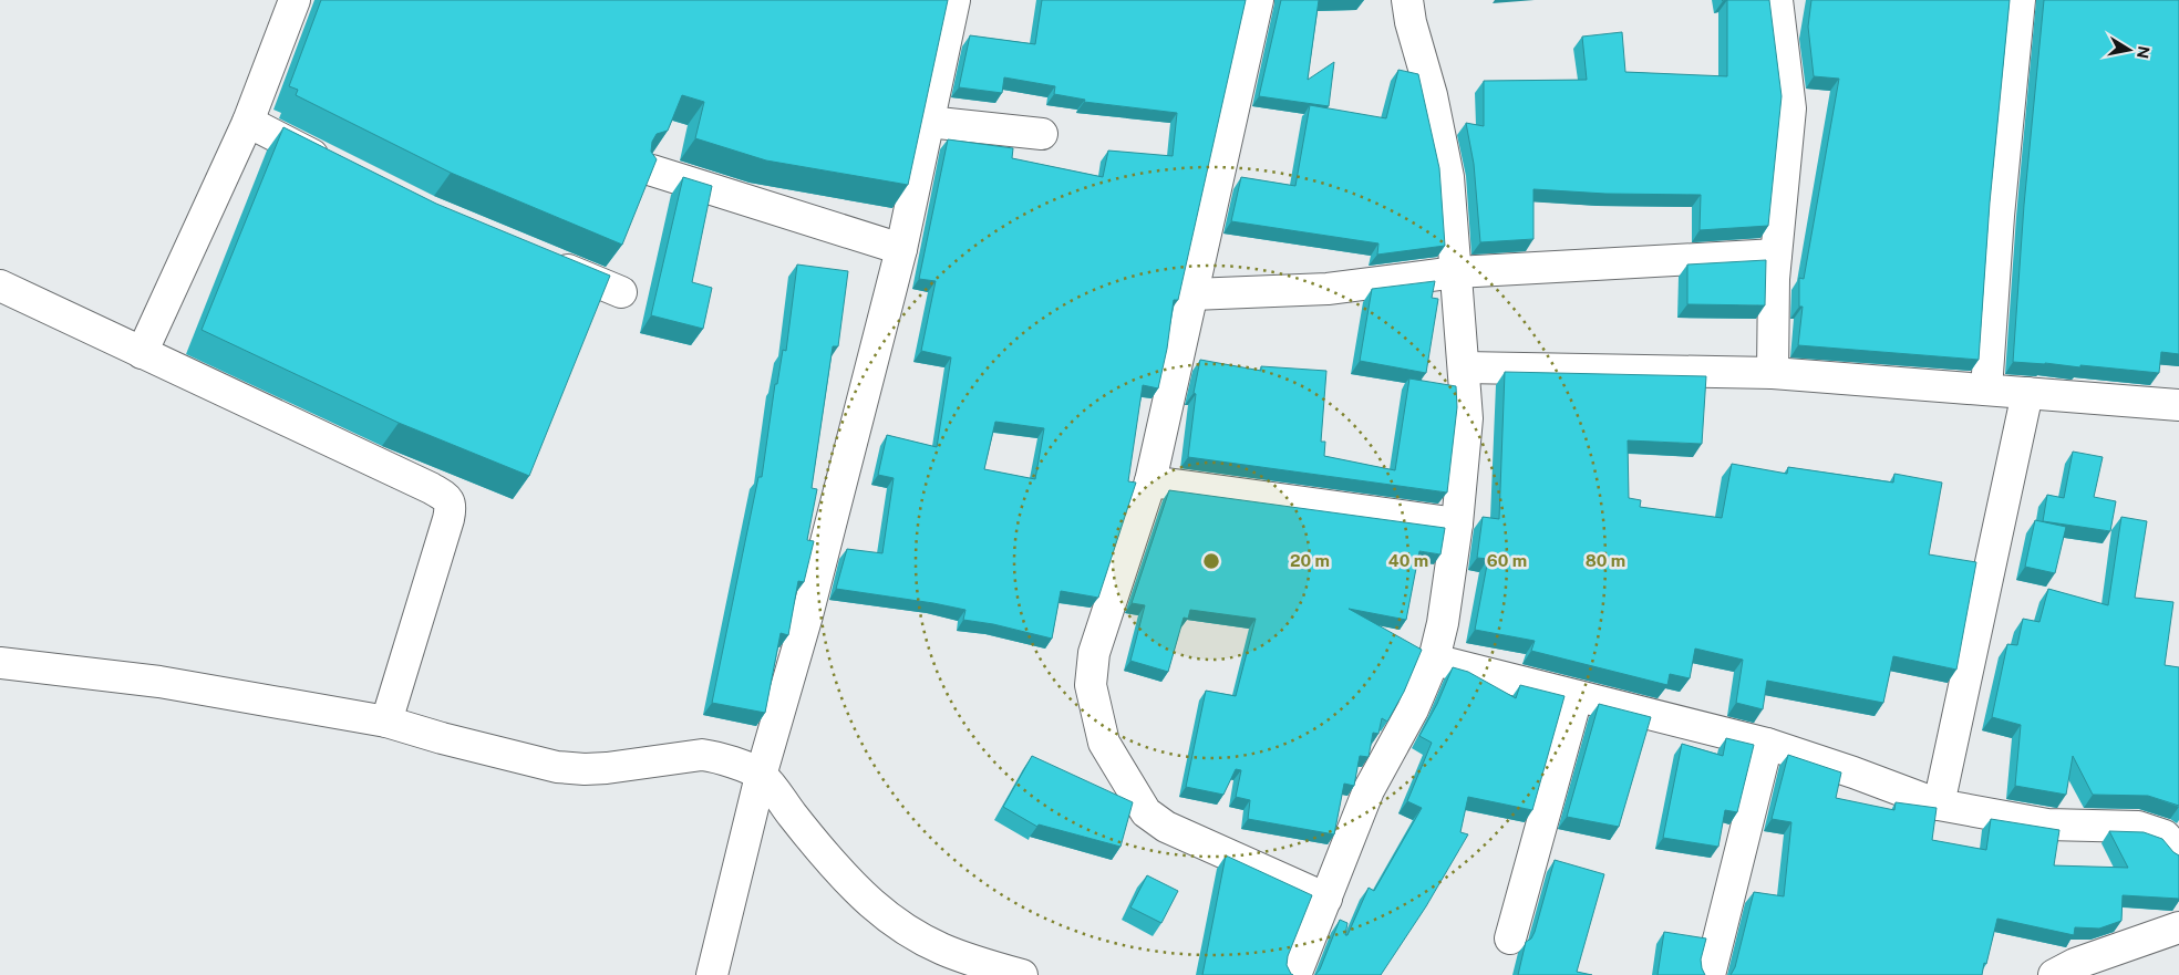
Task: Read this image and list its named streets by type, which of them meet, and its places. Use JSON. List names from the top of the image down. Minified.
{"north":"right","rings":["20 m","40 m","60 m","80 m"]}
